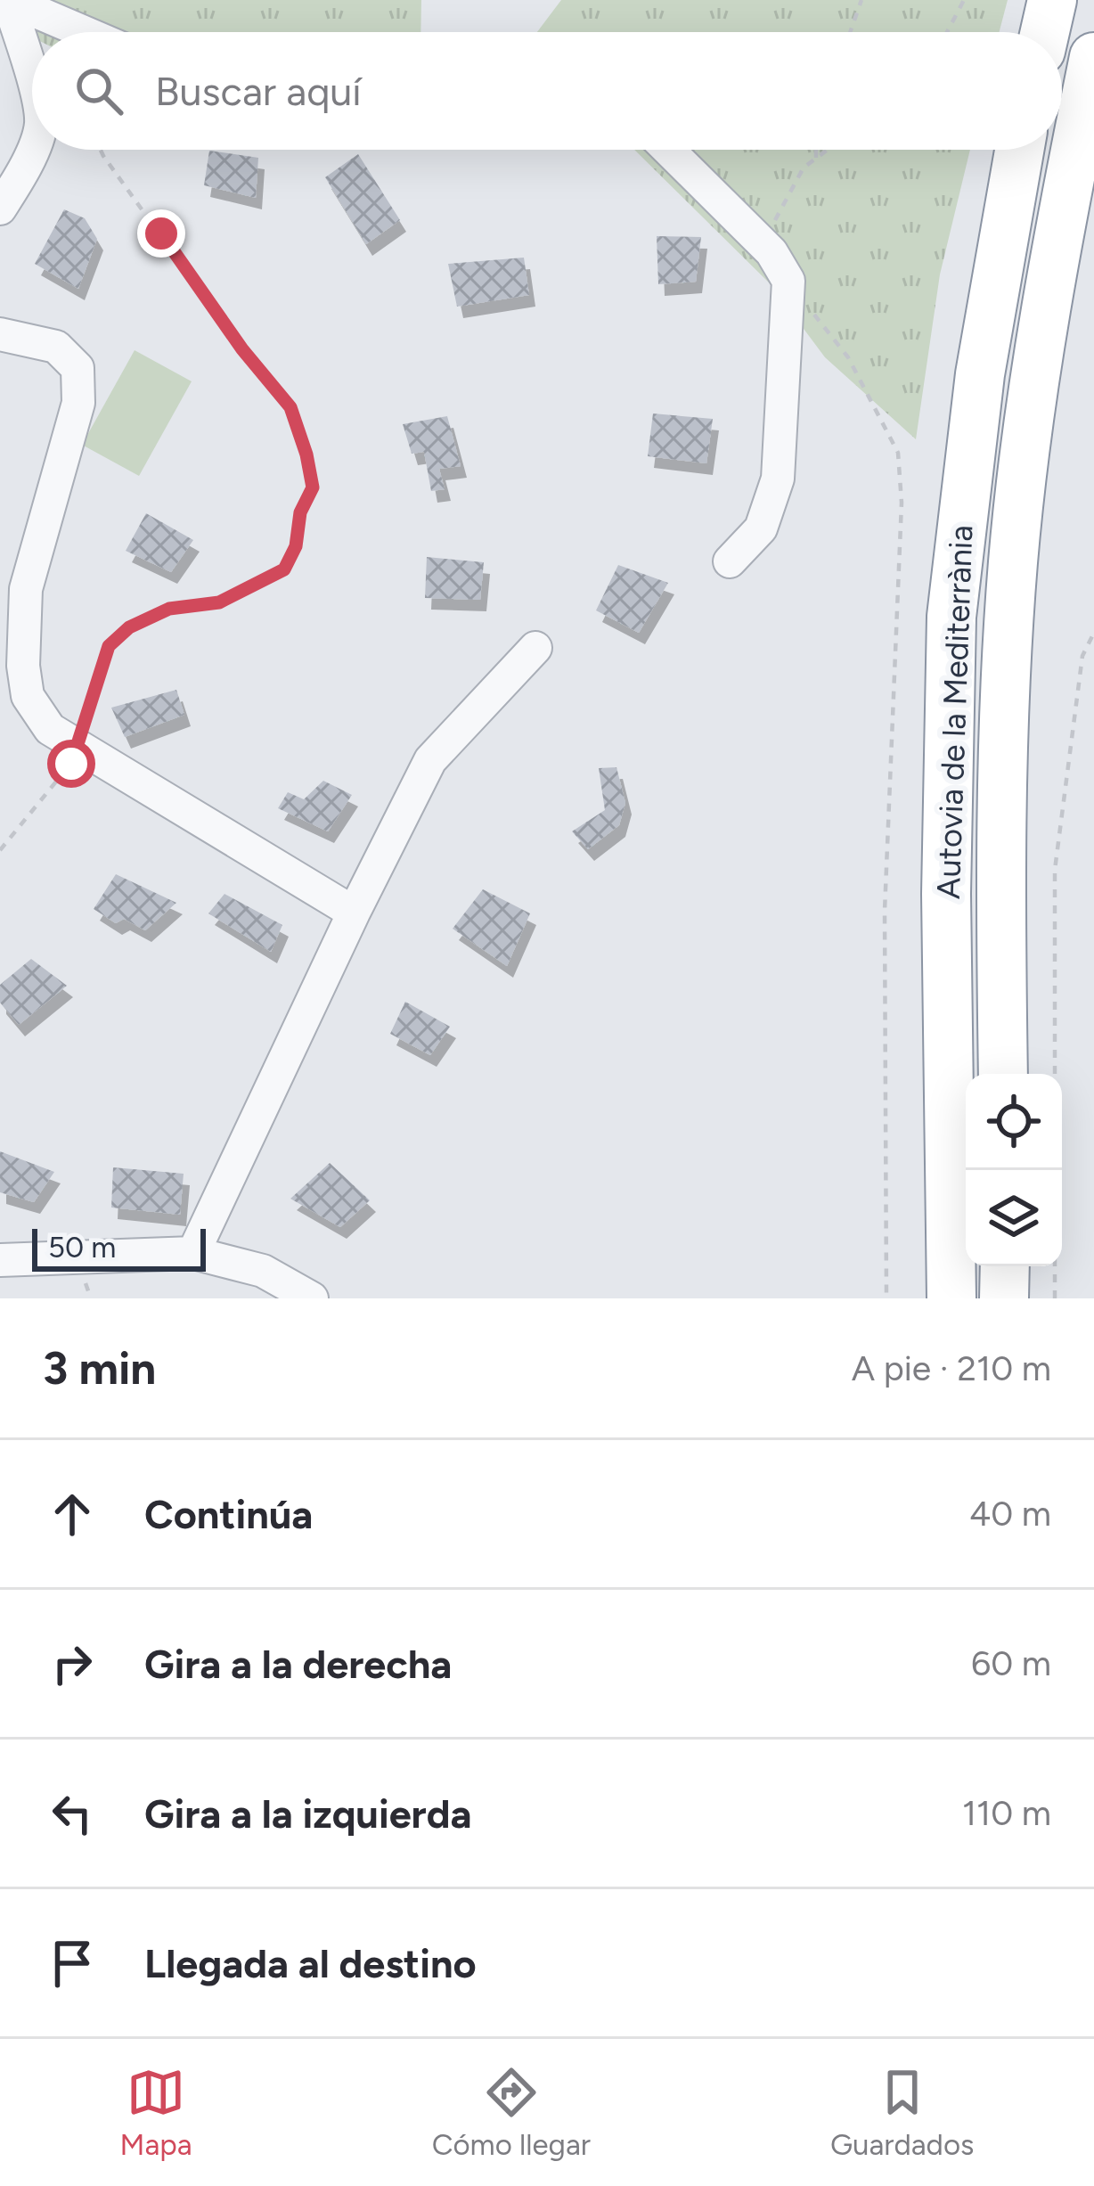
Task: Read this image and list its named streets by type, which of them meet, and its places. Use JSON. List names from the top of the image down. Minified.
{"streets":{"highway":["Autovia de la Mediterrània"]},"scale_bar":"50 m","page":{"search":"Buscar aquí","scale":"50 m","heading":["3 min","A pie · 210 m"],"list":[["Continúa","40 m"],["Gira a la derecha","60 m"],["Gira a la izquierda","110 m"],"Llegada al destino"],"nav":["Mapa","Cómo llegar","Guardados"]}}
